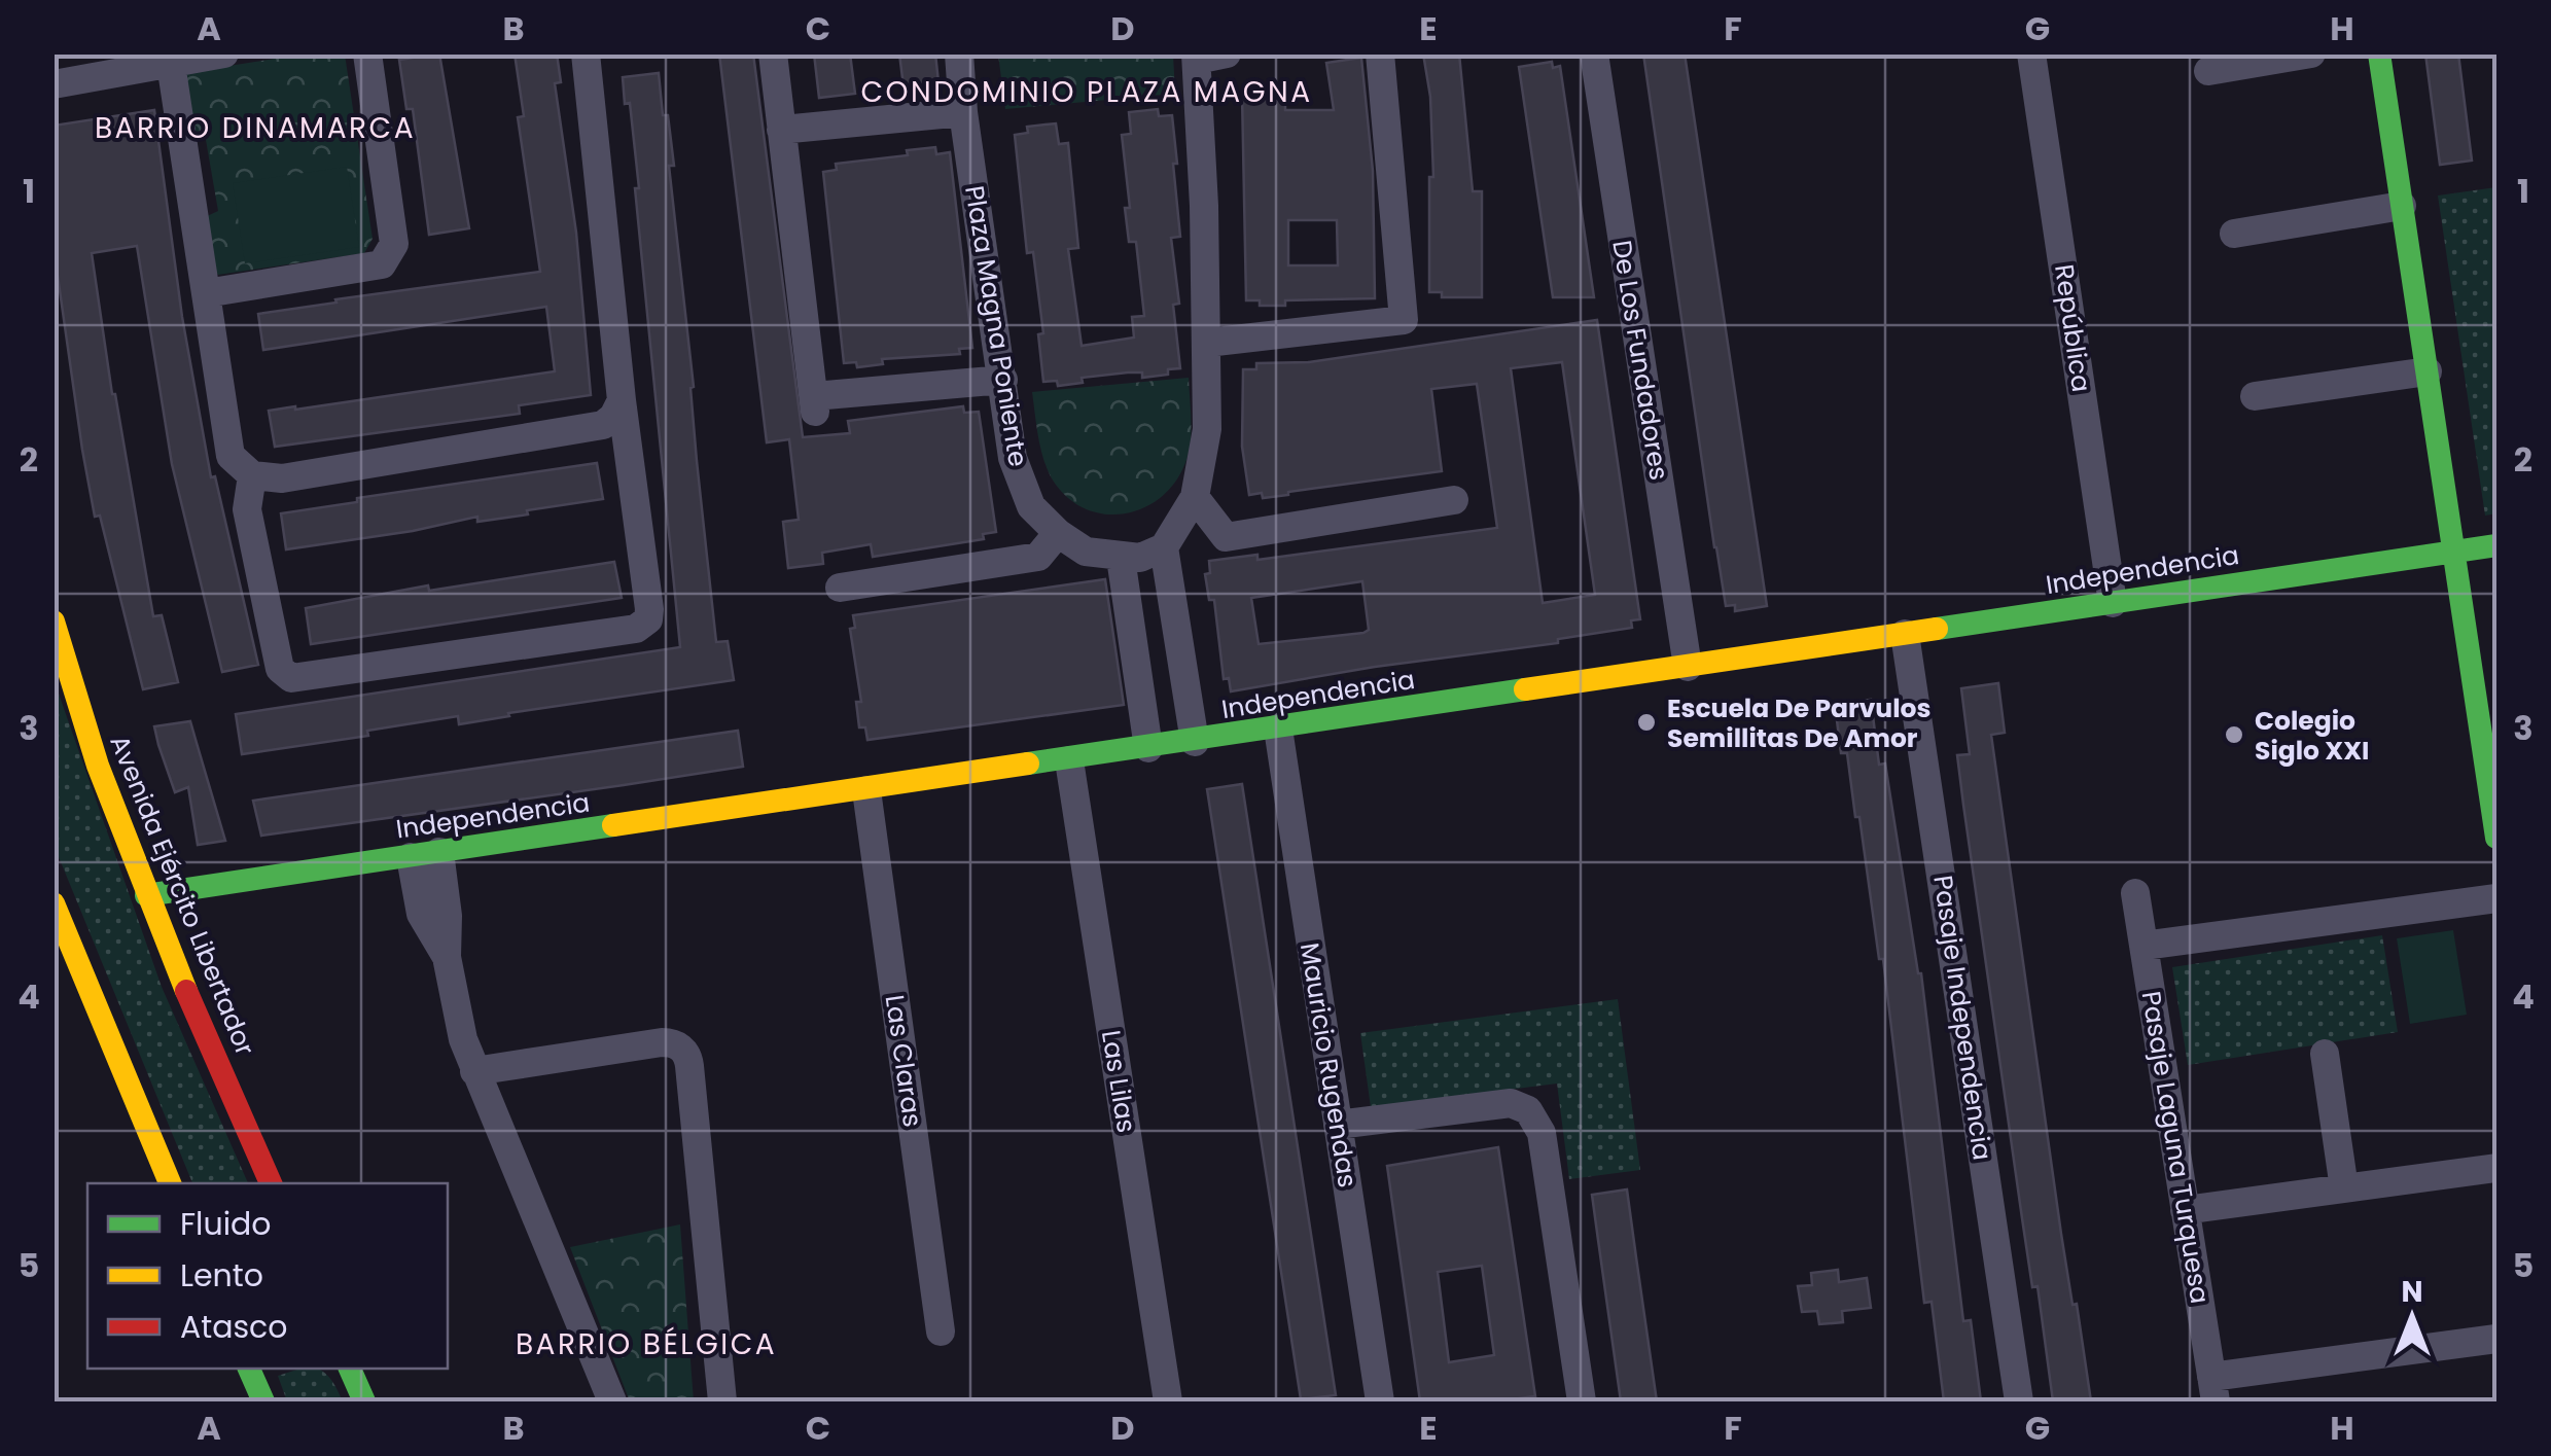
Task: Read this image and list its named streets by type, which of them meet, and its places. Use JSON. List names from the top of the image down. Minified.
{"streets":{"street":["Plaza Magna Poniente","República","De Los Fundadores","Independencia","Avenida Ejército Libertador","Pasaje Independencia","Las Claras","Mauricio Rugendas","Las Lilas","Pasaje Laguna Turquesa"]},"crossings":[["República","Independencia"],["De Los Fundadores","Independencia"],["Independencia","Avenida Ejército Libertador"],["Independencia","Pasaje Independencia"],["Independencia","Las Claras"],["Independencia","Mauricio Rugendas"],["Independencia","Las Lilas"]],"districts":["CONDOMINIO PLAZA MAGNA","BARRIO DINAMARCA","BARRIO BÉLGICA"],"places":["Escuela De Parvulos Semillitas De Amor","Colegio Siglo XXI"],"legend":["Fluido","Lento","Atasco"],"north":"top","grid":{"columns":["A","B","C","D","E","F","G","H"],"rows":["1","2","3","4","5"]}}
